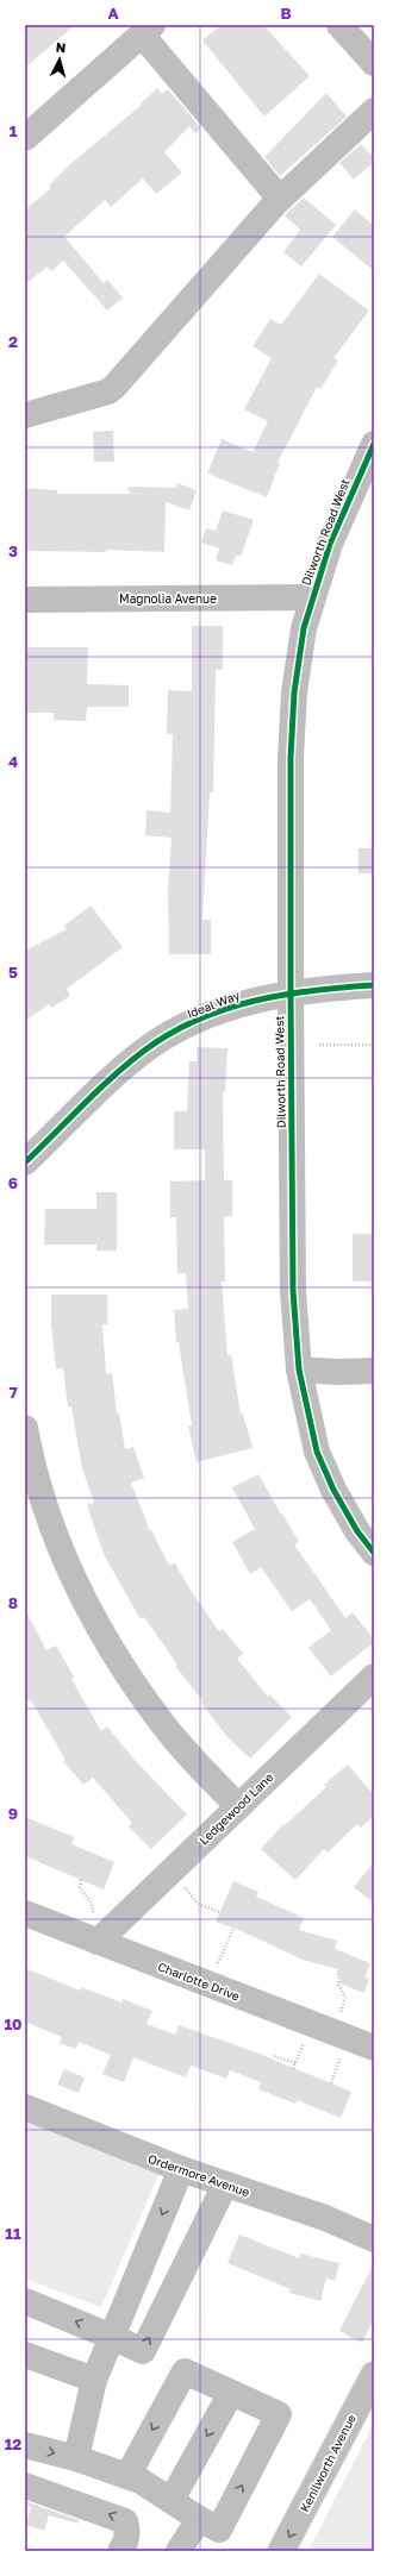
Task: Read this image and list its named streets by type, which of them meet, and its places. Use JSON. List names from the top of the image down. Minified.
{"streets":{"street":["Dilworth Road West","Magnolia Avenue","Ideal Way","Ledgewood Lane","Charlotte Drive","Ordermore Avenue","Kenilworth Avenue"]},"crossings":[["Dilworth Road West","Magnolia Avenue"],["Dilworth Road West","Ideal Way"],["Ledgewood Lane","Charlotte Drive"]],"north":"top","grid":{"columns":["A","B"],"rows":["1","2","3","4","5","6","7","8","9","10","11","12"]}}
